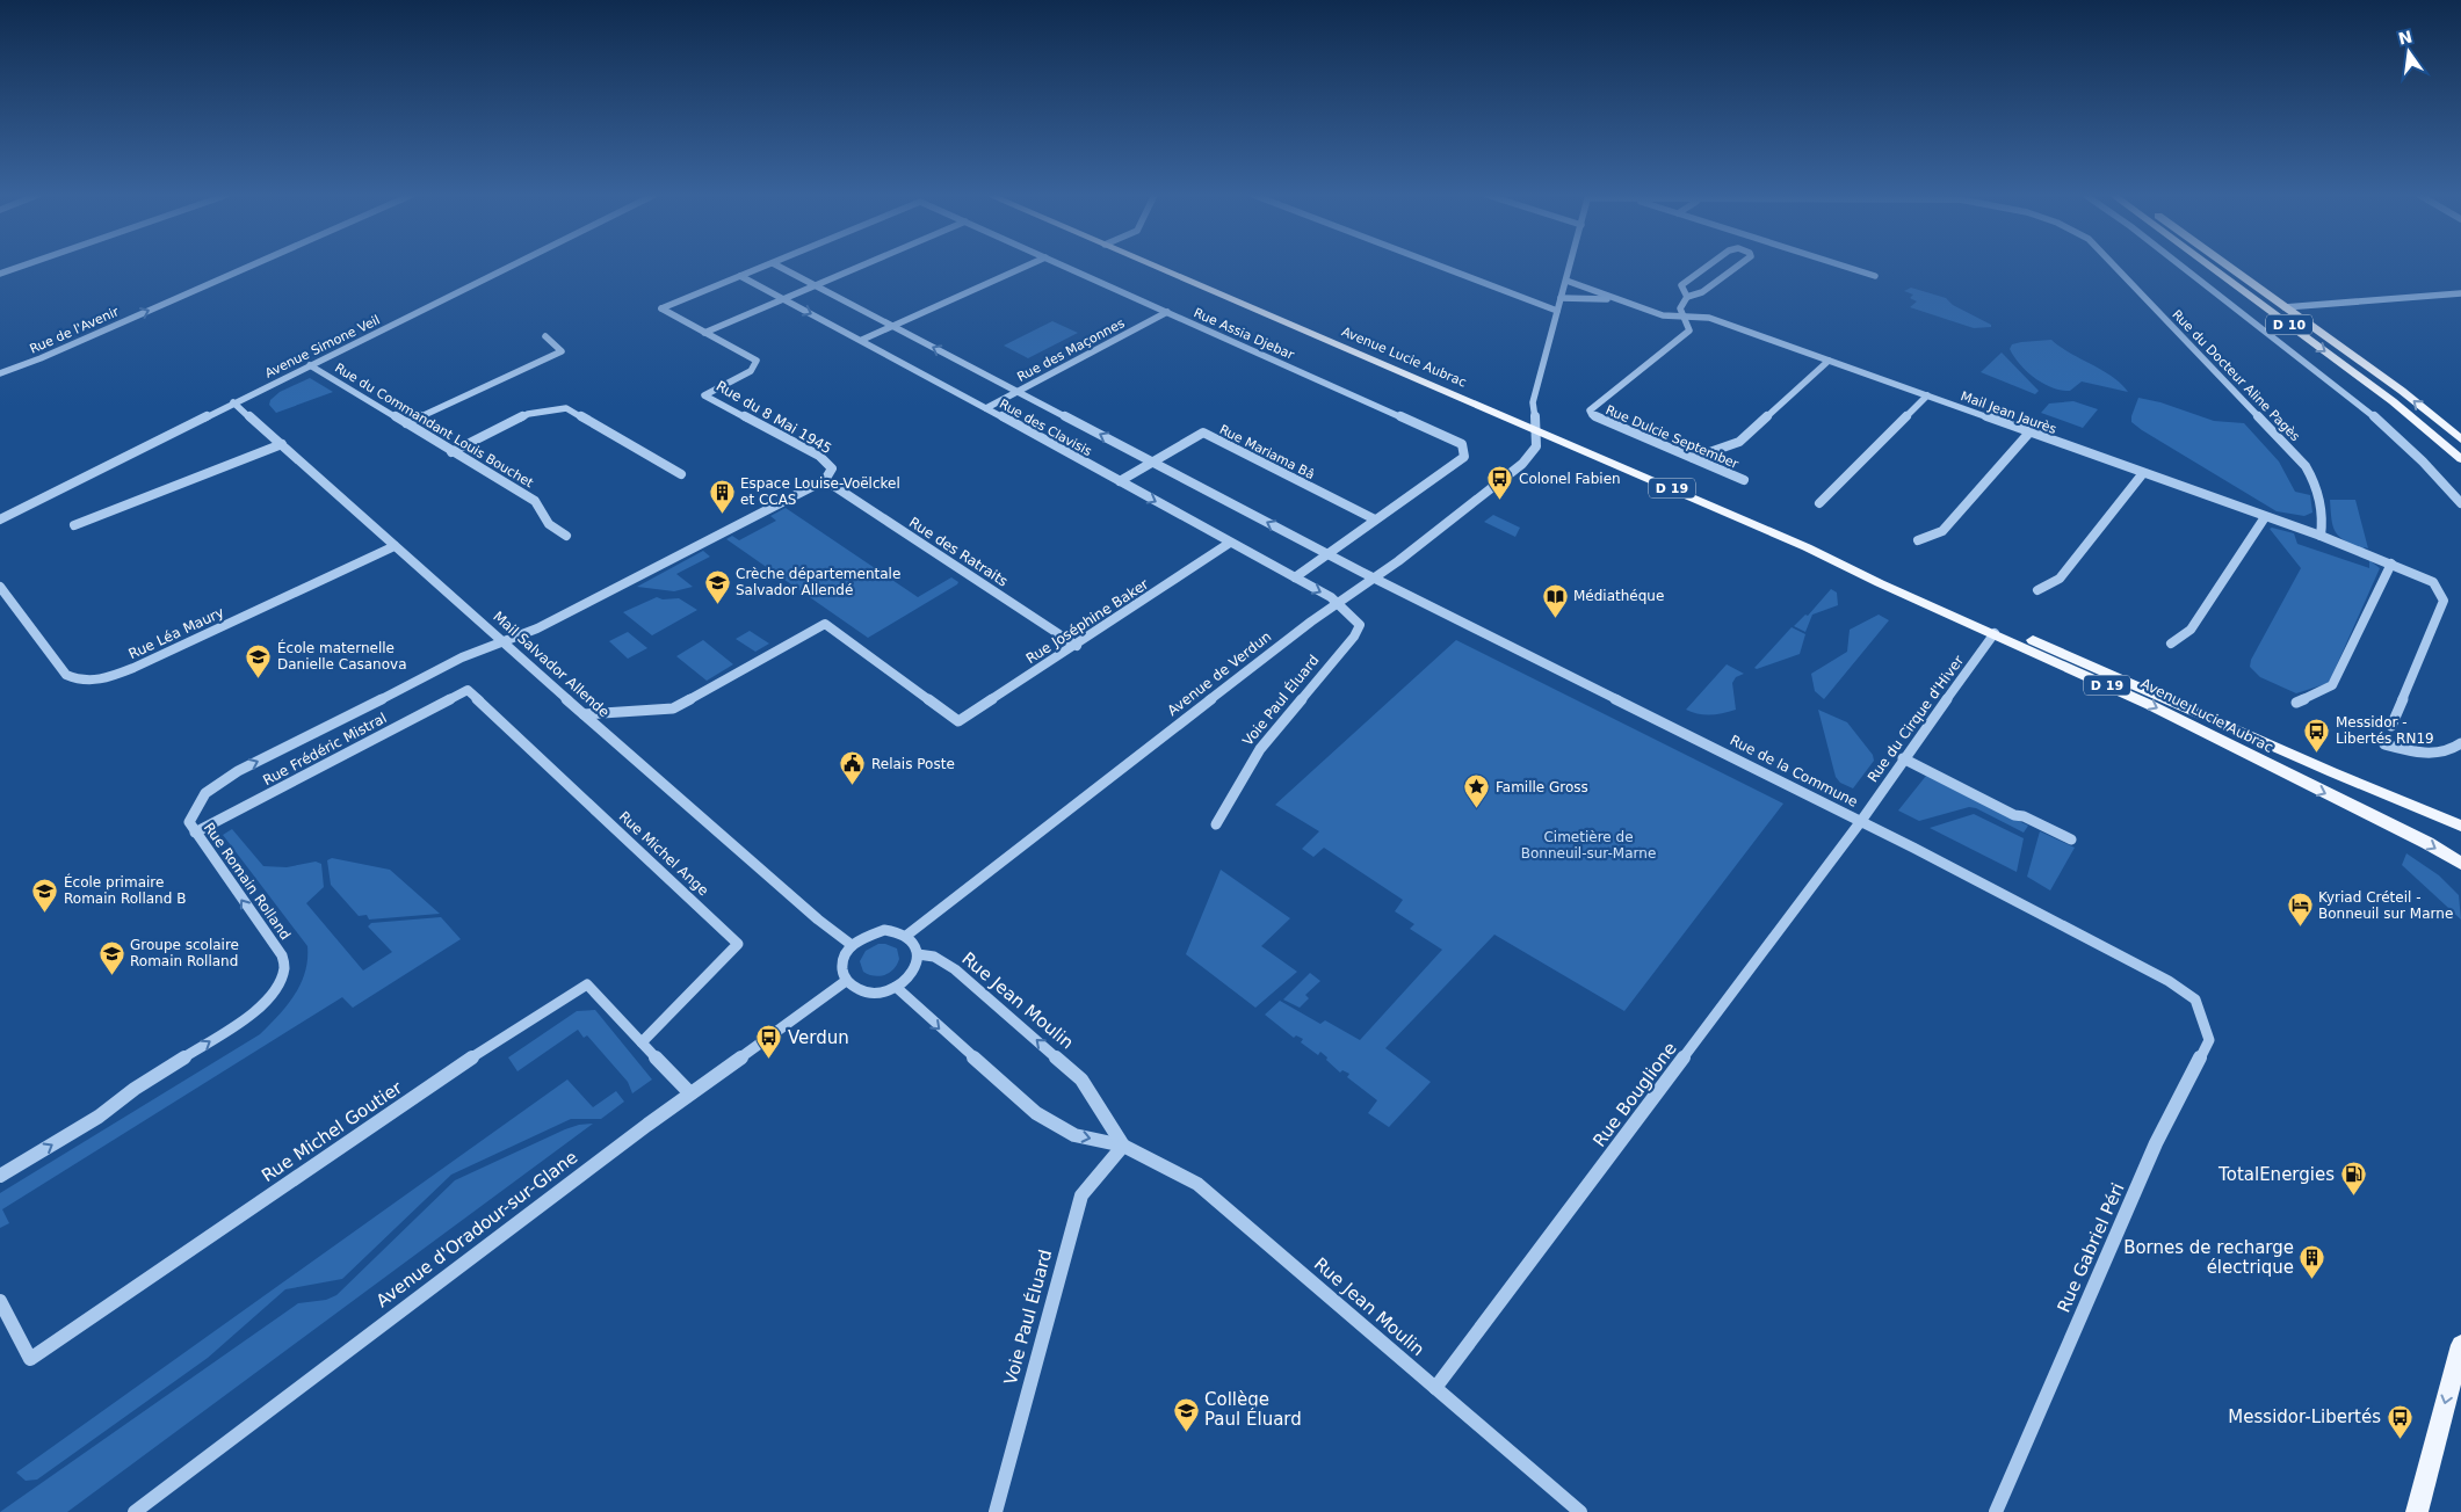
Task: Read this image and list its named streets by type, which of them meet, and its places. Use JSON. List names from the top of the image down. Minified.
{"streets":{"main road":["D 10","Avenue Lucie Aubrac","D 19"],"street":["Rue de l'Avenir","Rue Assia Djebar","Avenue Simone Veil","Rue des Maçonnes","Rue du Docteur Aline Pagès","Mail Jean Jaurès","Rue du 8 Mai 1945","Rue du Commandant Louis Bouchet","Rue des Clavisis","Rue Dulcie September","Rue Mariama Bâ","Rue des Ratraits","Rue Joséphine Baker","Rue Léa Maury","Mail Salvador Allende","Avenue de Verdun","Voie Paul Éluard","Rue du Cirque d'Hiver","Rue Frédéric Mistral","Rue de la Commune","Rue Michel Ange","Rue Romain Rolland","Rue Jean Moulin","Rue Bouglione","Rue Michel Goutier","Avenue d'Oradour-sur-Glane","Rue Gabriel Péri"]},"crossings":[["Rue Assia Djebar","Rue des Maçonnes"],["Rue Assia Djebar","Rue Mariama Bâ"],["Avenue Simone Veil","Rue du Commandant Louis Bouchet"],["Avenue Simone Veil","Mail Salvador Allende"],["Rue des Maçonnes","Rue des Clavisis"],["Avenue Lucie Aubrac","Avenue de Verdun"],["Avenue Lucie Aubrac","Rue du Cirque d'Hiver"],["Rue du Docteur Aline Pagès","Mail Jean Jaurès"],["Mail Jean Jaurès","Rue Dulcie September"],["Rue du 8 Mai 1945","Rue des Ratraits"],["Rue des Clavisis","Rue Mariama Bâ"],["Rue des Clavisis","Rue Joséphine Baker"],["Rue des Clavisis","Avenue de Verdun"],["Rue des Clavisis","Voie Paul Éluard"],["Rue des Clavisis","Rue de la Commune"],["Rue des Ratraits","Rue Joséphine Baker"],["Rue Joséphine Baker","Mail Salvador Allende"],["Rue Léa Maury","Mail Salvador Allende"],["Mail Salvador Allende","Avenue de Verdun"],["Mail Salvador Allende","Rue Romain Rolland"],["Mail Salvador Allende","Rue Jean Moulin"],["Mail Salvador Allende","Avenue d'Oradour-sur-Glane"],["Avenue de Verdun","Voie Paul Éluard"],["Avenue de Verdun","Rue de la Commune"],["Avenue de Verdun","Rue Jean Moulin"],["Avenue de Verdun","Avenue d'Oradour-sur-Glane"],["Voie Paul Éluard","Rue Jean Moulin"],["Rue du Cirque d'Hiver","Rue de la Commune"],["Rue du Cirque d'Hiver","Rue Bouglione"],["Rue Frédéric Mistral","Rue Michel Ange"],["Rue Frédéric Mistral","Rue Romain Rolland"],["Rue de la Commune","Rue Bouglione"],["Rue de la Commune","Rue Gabriel Péri"],["Rue Michel Ange","Rue Michel Goutier"],["Rue Jean Moulin","Rue Bouglione"],["Rue Jean Moulin","Avenue d'Oradour-sur-Glane"],["Rue Michel Goutier","Avenue d'Oradour-sur-Glane"]],"one_way":["Rue de l'Avenir","Rue Romain Rolland"],"parks":["Cimetière de Bonneuil-sur-Marne"],"places":{"bus stop":["Colonel Fabien","Messidor - Libertés RN19","Verdun","Messidor-Libertés"],"building":["Espace Louise-Voëlckel et CCAS","Bornes de recharge électrique"],"school or university":["Crèche départementale Salvador Allendé","École maternelle Danielle Casanova","École primaire Romain Rolland B","Groupe scolaire Romain Rolland","Collège Paul Éluard"],"library":["Médiathéque"],"public building":["Relais Poste"],"place":["Famille Gross"],"hotel":["Kyriad Créteil - Bonneuil sur Marne"],"fuel station":["TotalEnergies"]},"north":"top"}
